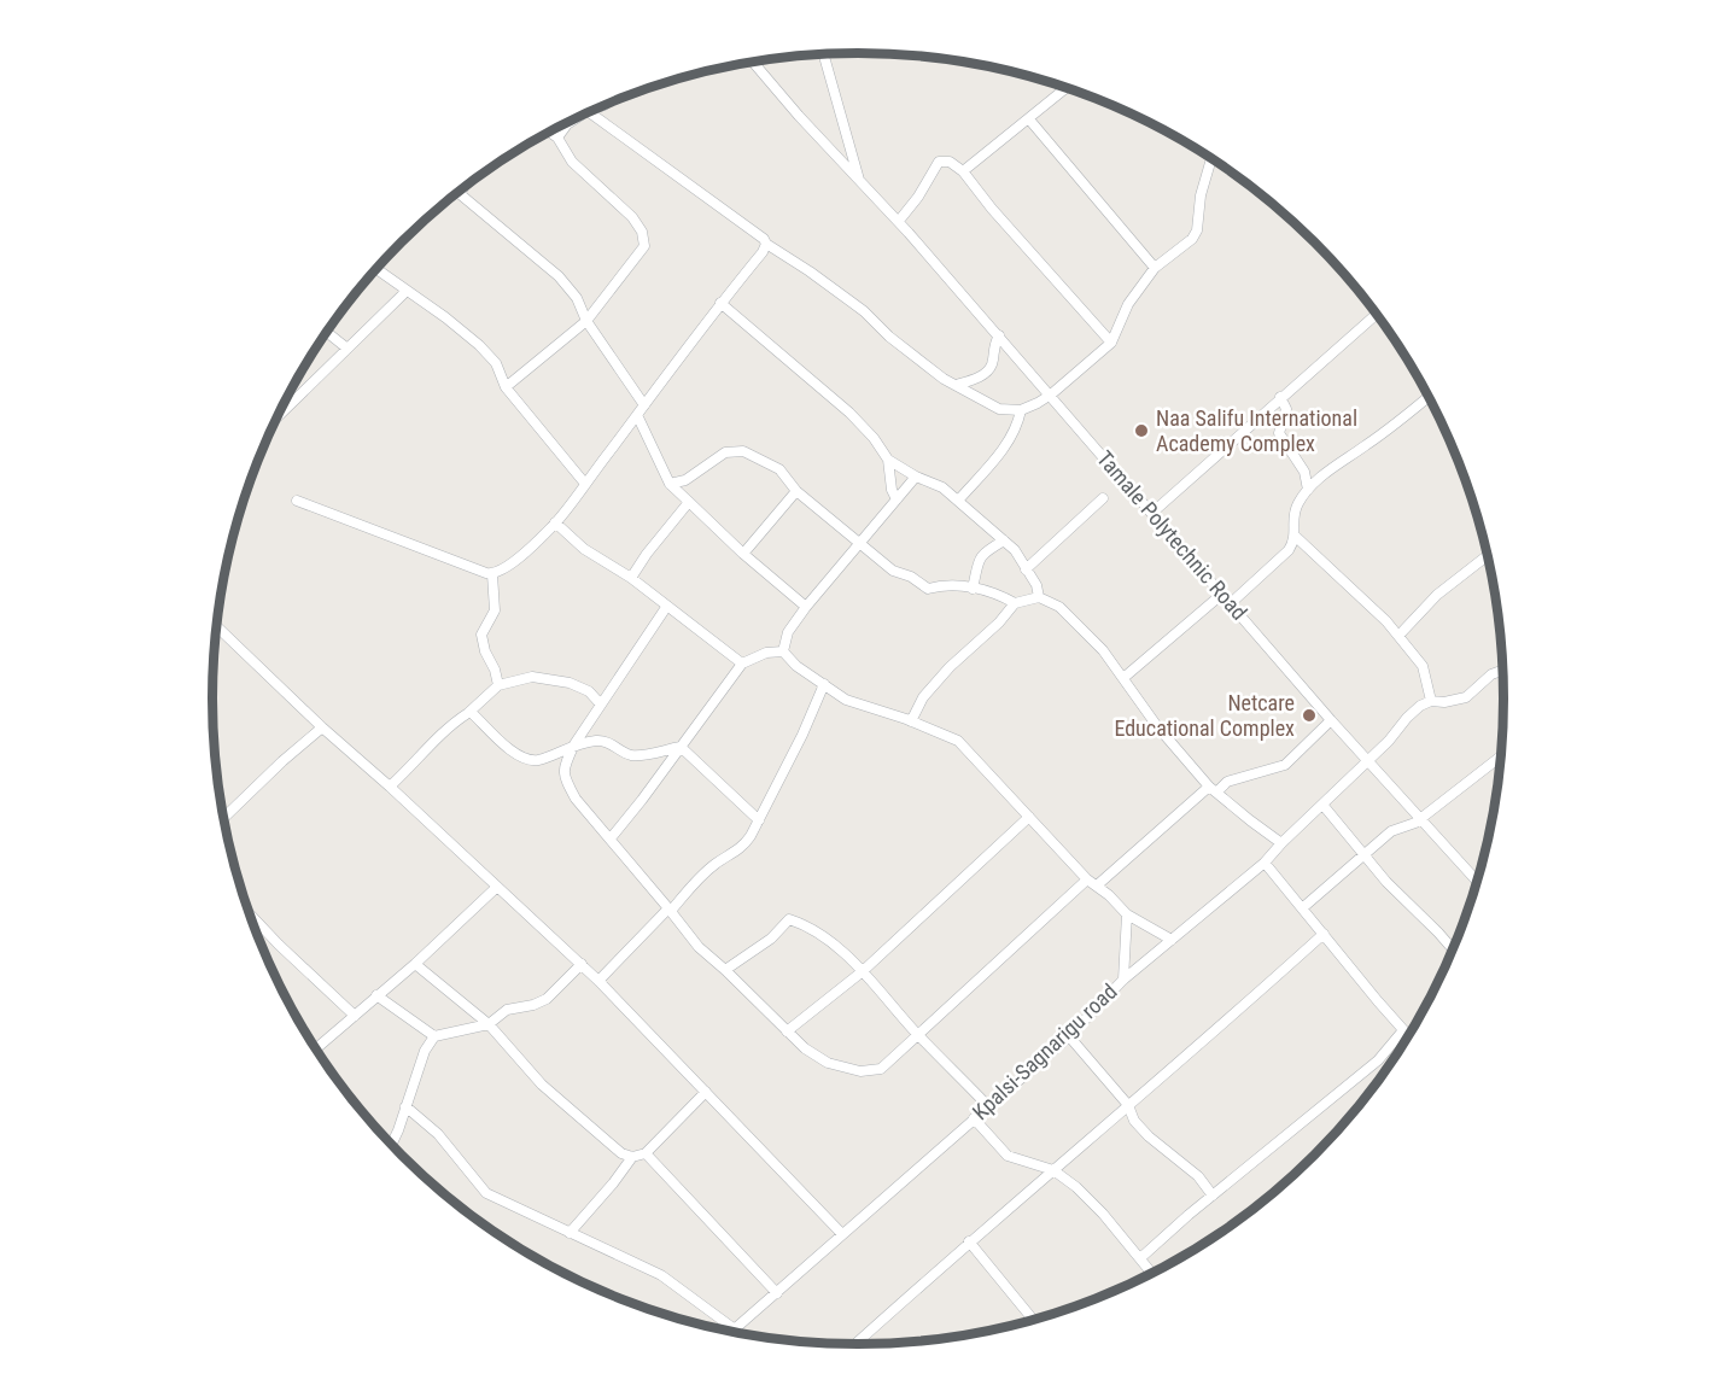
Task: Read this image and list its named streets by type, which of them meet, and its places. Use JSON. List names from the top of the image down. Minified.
{"streets":{"street":["Tamale Polytechnic Road","Kpalsi-Sagnarigu road"]},"crossings":[["Tamale Polytechnic Road","Kpalsi-Sagnarigu road"]],"places":["Naa Salifu International Academy Complex","Netcare Educational Complex"]}
